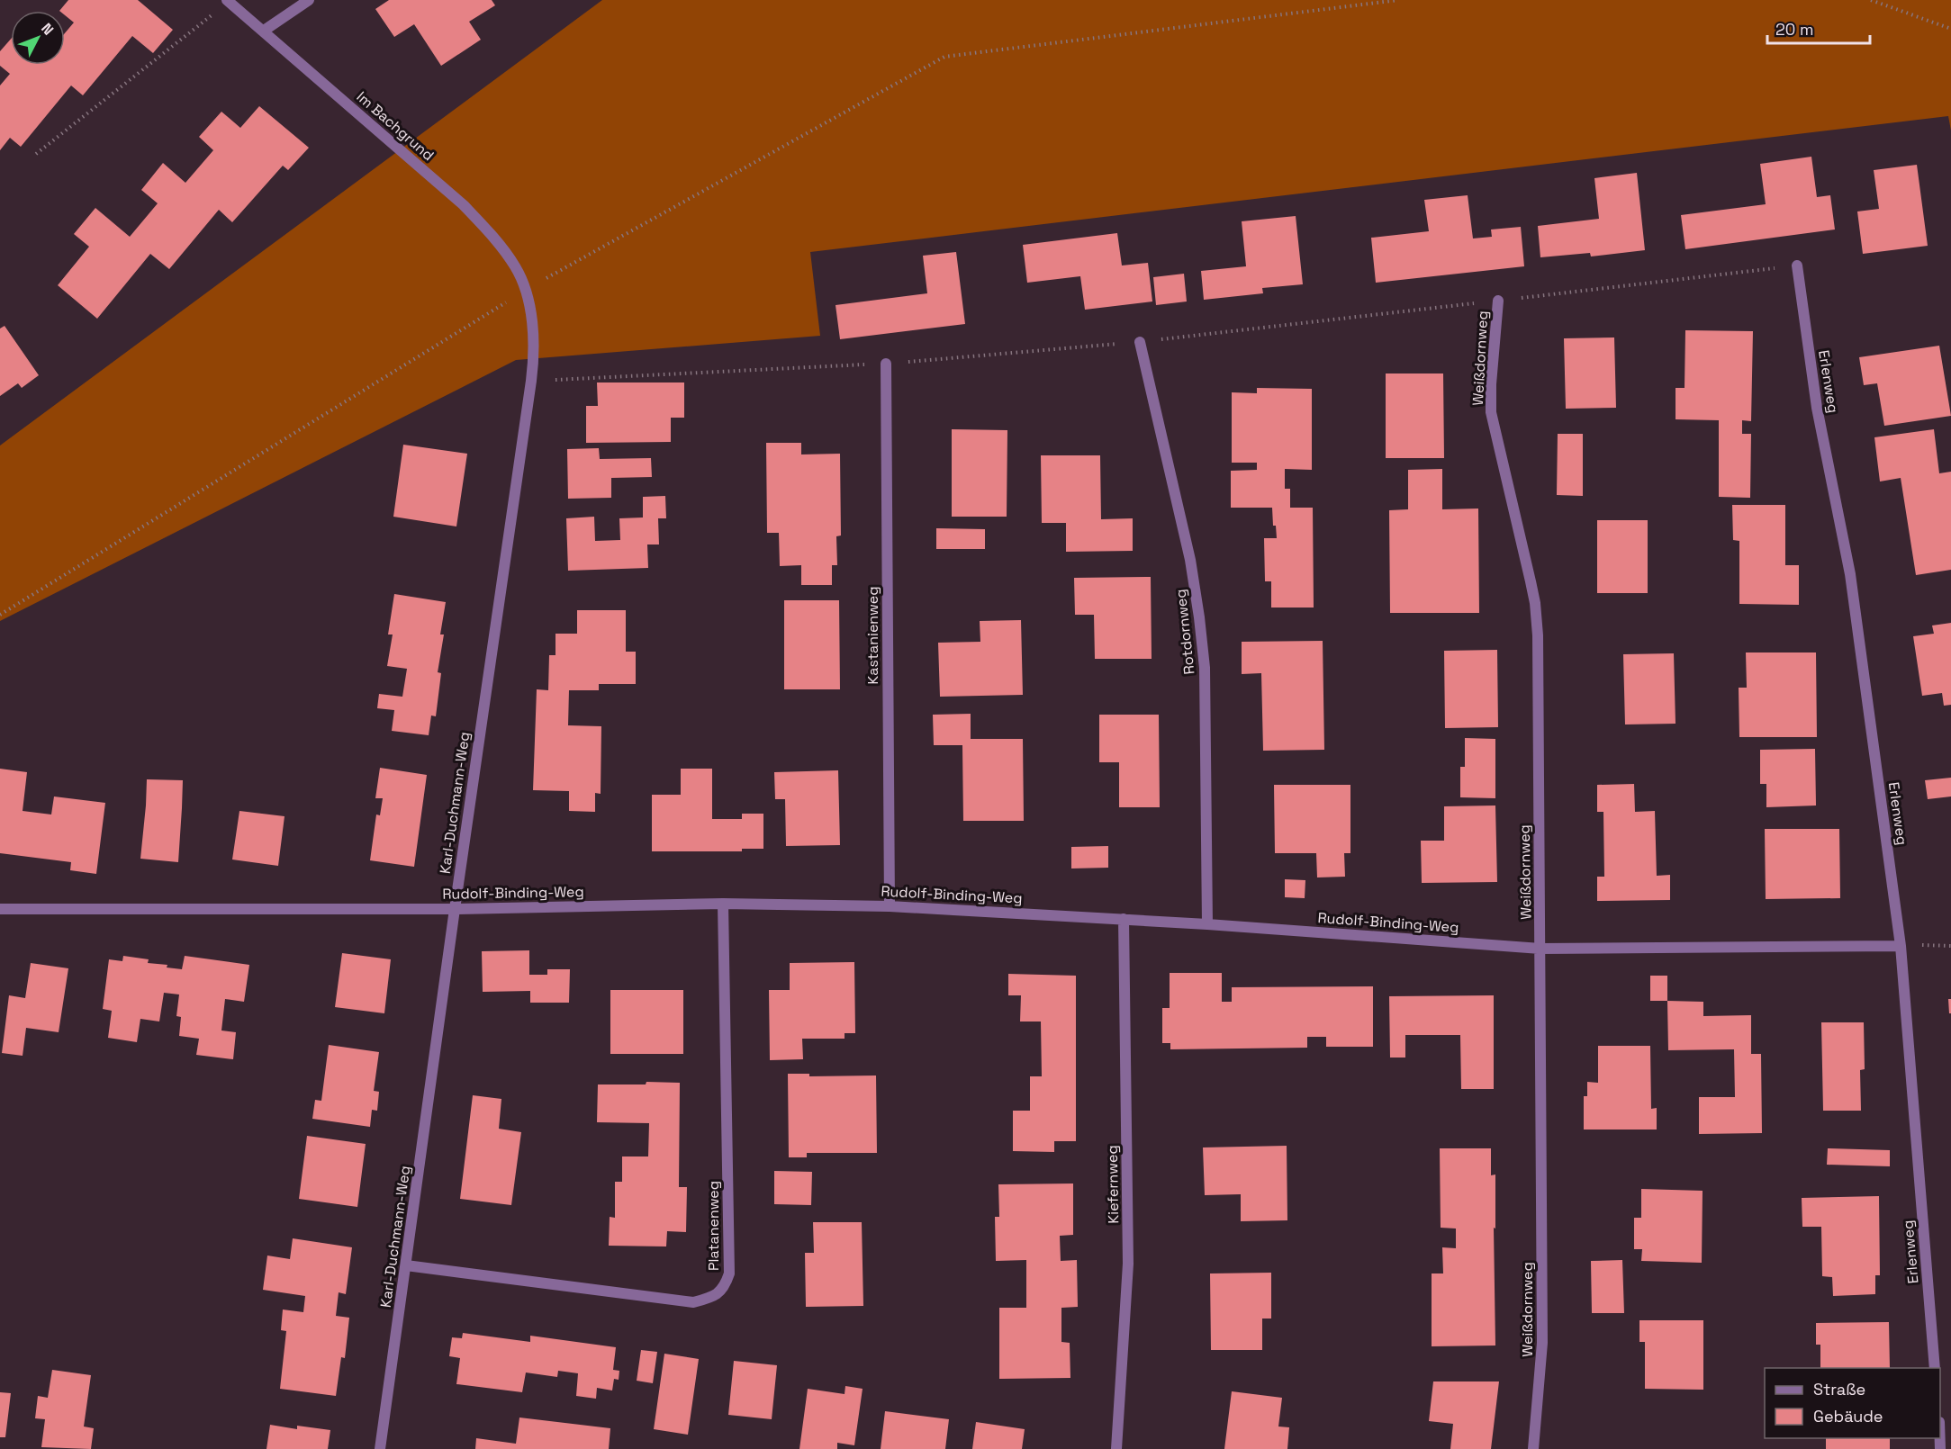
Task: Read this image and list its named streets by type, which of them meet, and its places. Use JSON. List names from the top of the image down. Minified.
{"streets":{"street":["Im Bachgrund","Weißdornweg","Erlenweg","Rotdornweg","Kastanienweg","Karl-Duchmann-Weg","Rudolf-Binding-Weg","Kiefernweg","Platanenweg"]},"crossings":[["Im Bachgrund","Karl-Duchmann-Weg"],["Weißdornweg","Rudolf-Binding-Weg"],["Erlenweg","Rudolf-Binding-Weg"],["Rotdornweg","Rudolf-Binding-Weg"],["Kastanienweg","Rudolf-Binding-Weg"],["Karl-Duchmann-Weg","Rudolf-Binding-Weg"],["Karl-Duchmann-Weg","Platanenweg"],["Rudolf-Binding-Weg","Kiefernweg"],["Rudolf-Binding-Weg","Platanenweg"]],"legend":["Straße","Gebäude"],"scale_bar":"20 m","north":"top right"}
